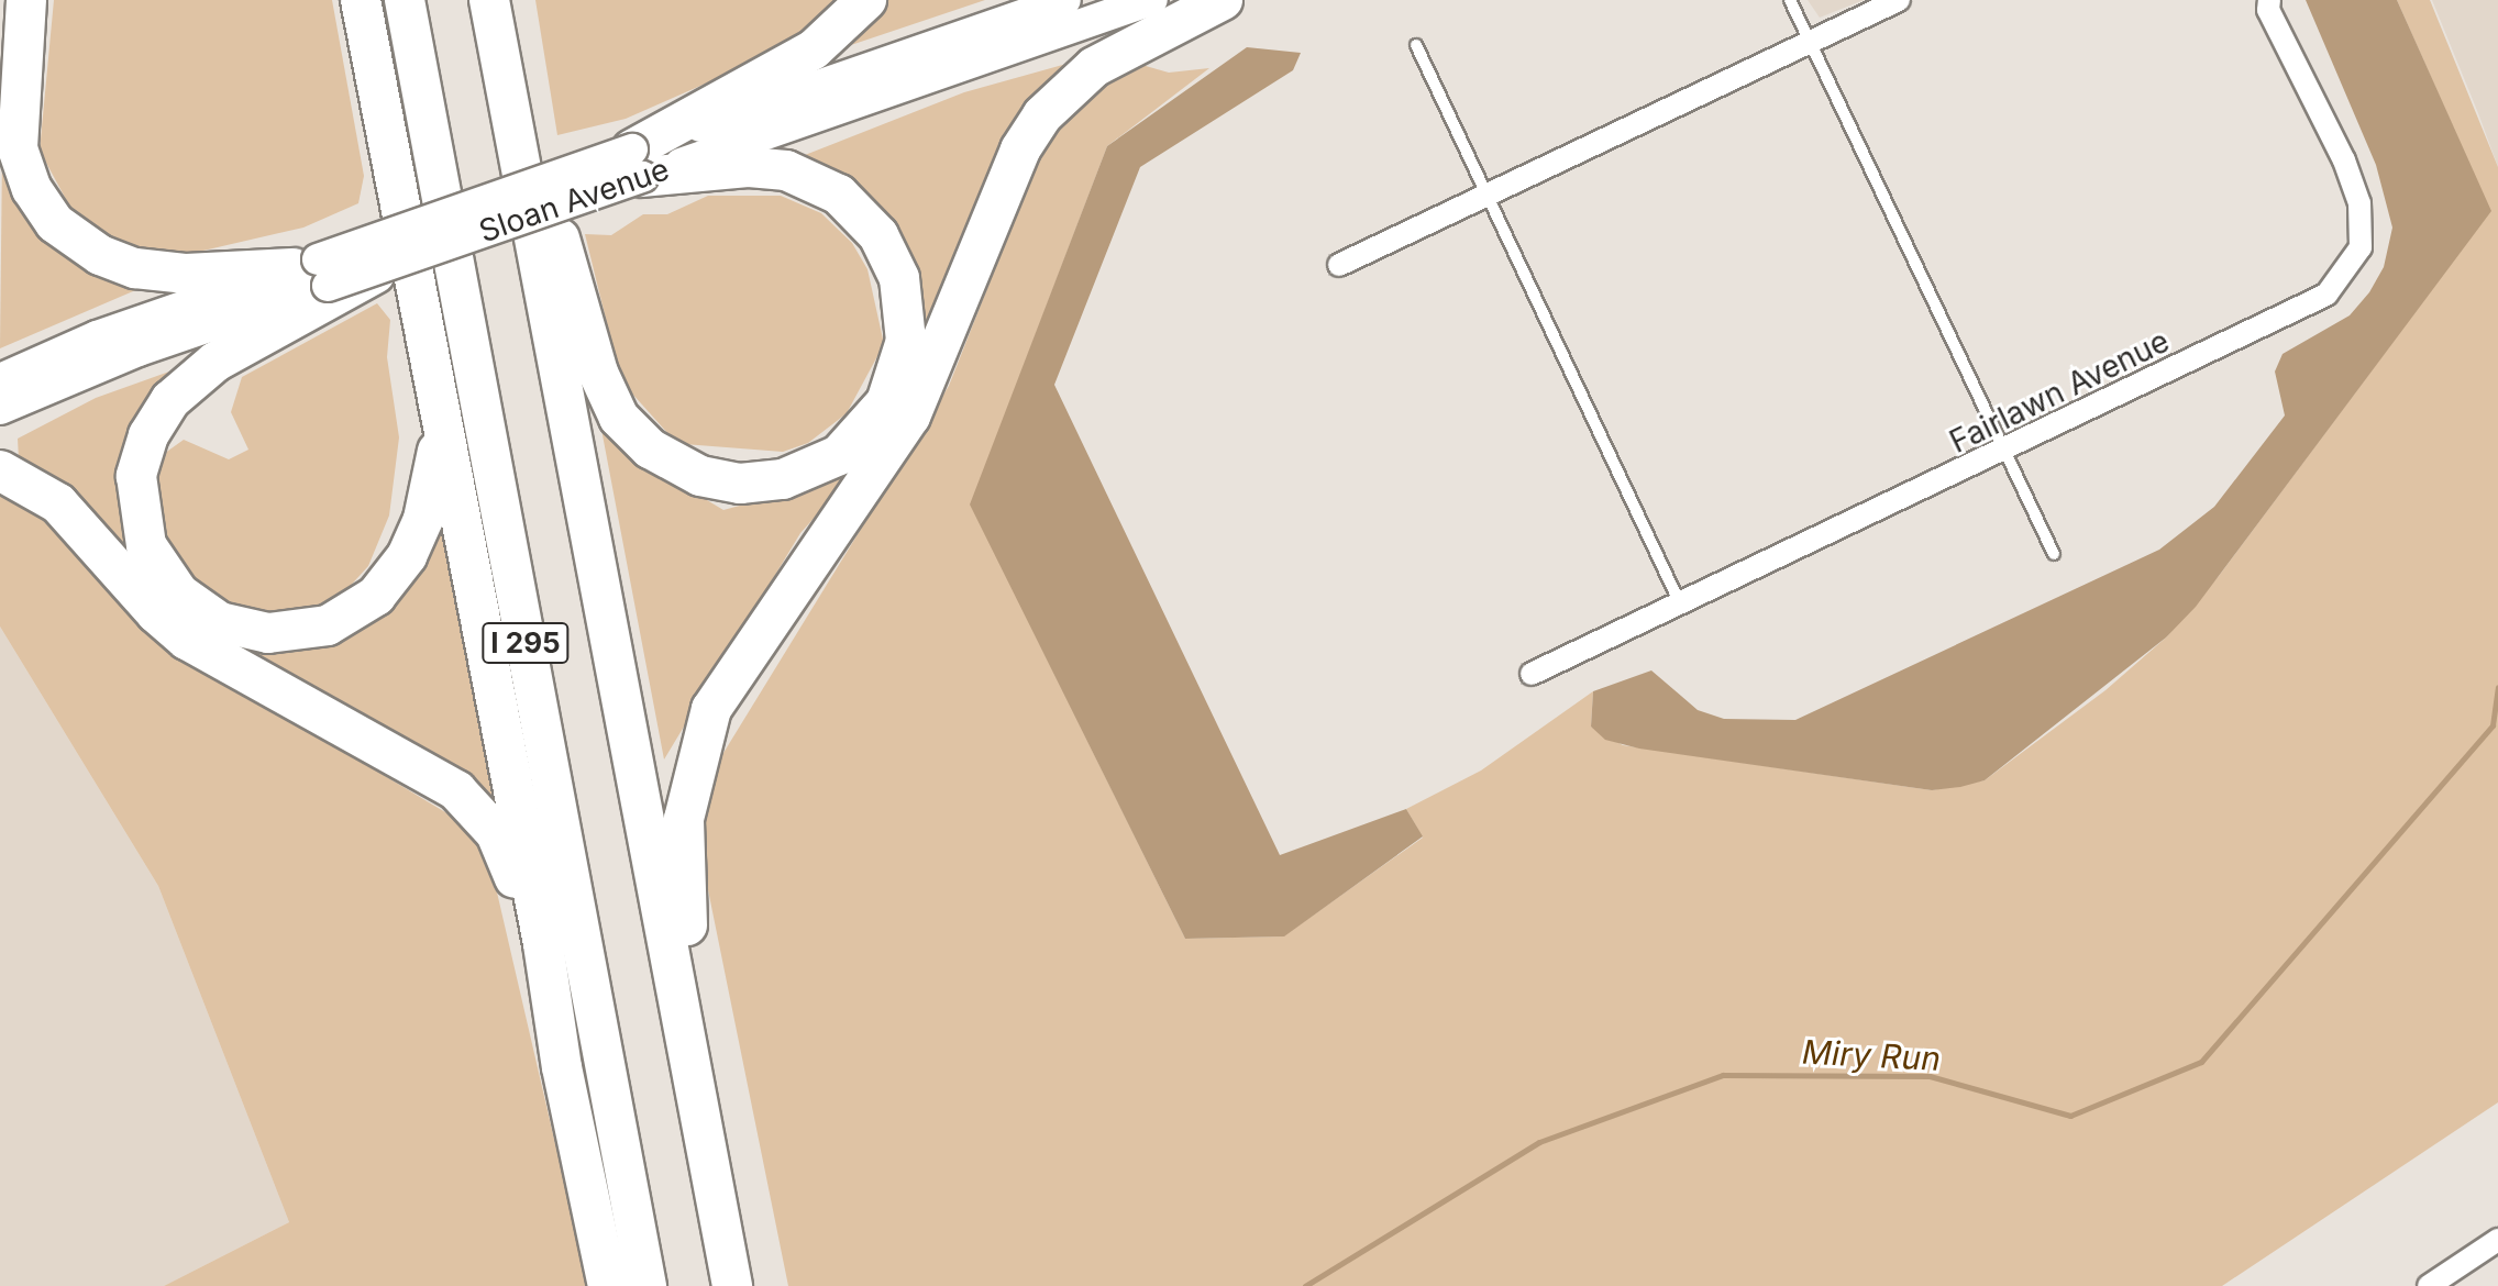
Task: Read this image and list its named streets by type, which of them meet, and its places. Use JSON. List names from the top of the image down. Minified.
{"streets":{"highway":["I 295"],"main road":["Sloan Avenue"],"street":["Fairlawn Avenue"]},"water":["Miry Run"]}
